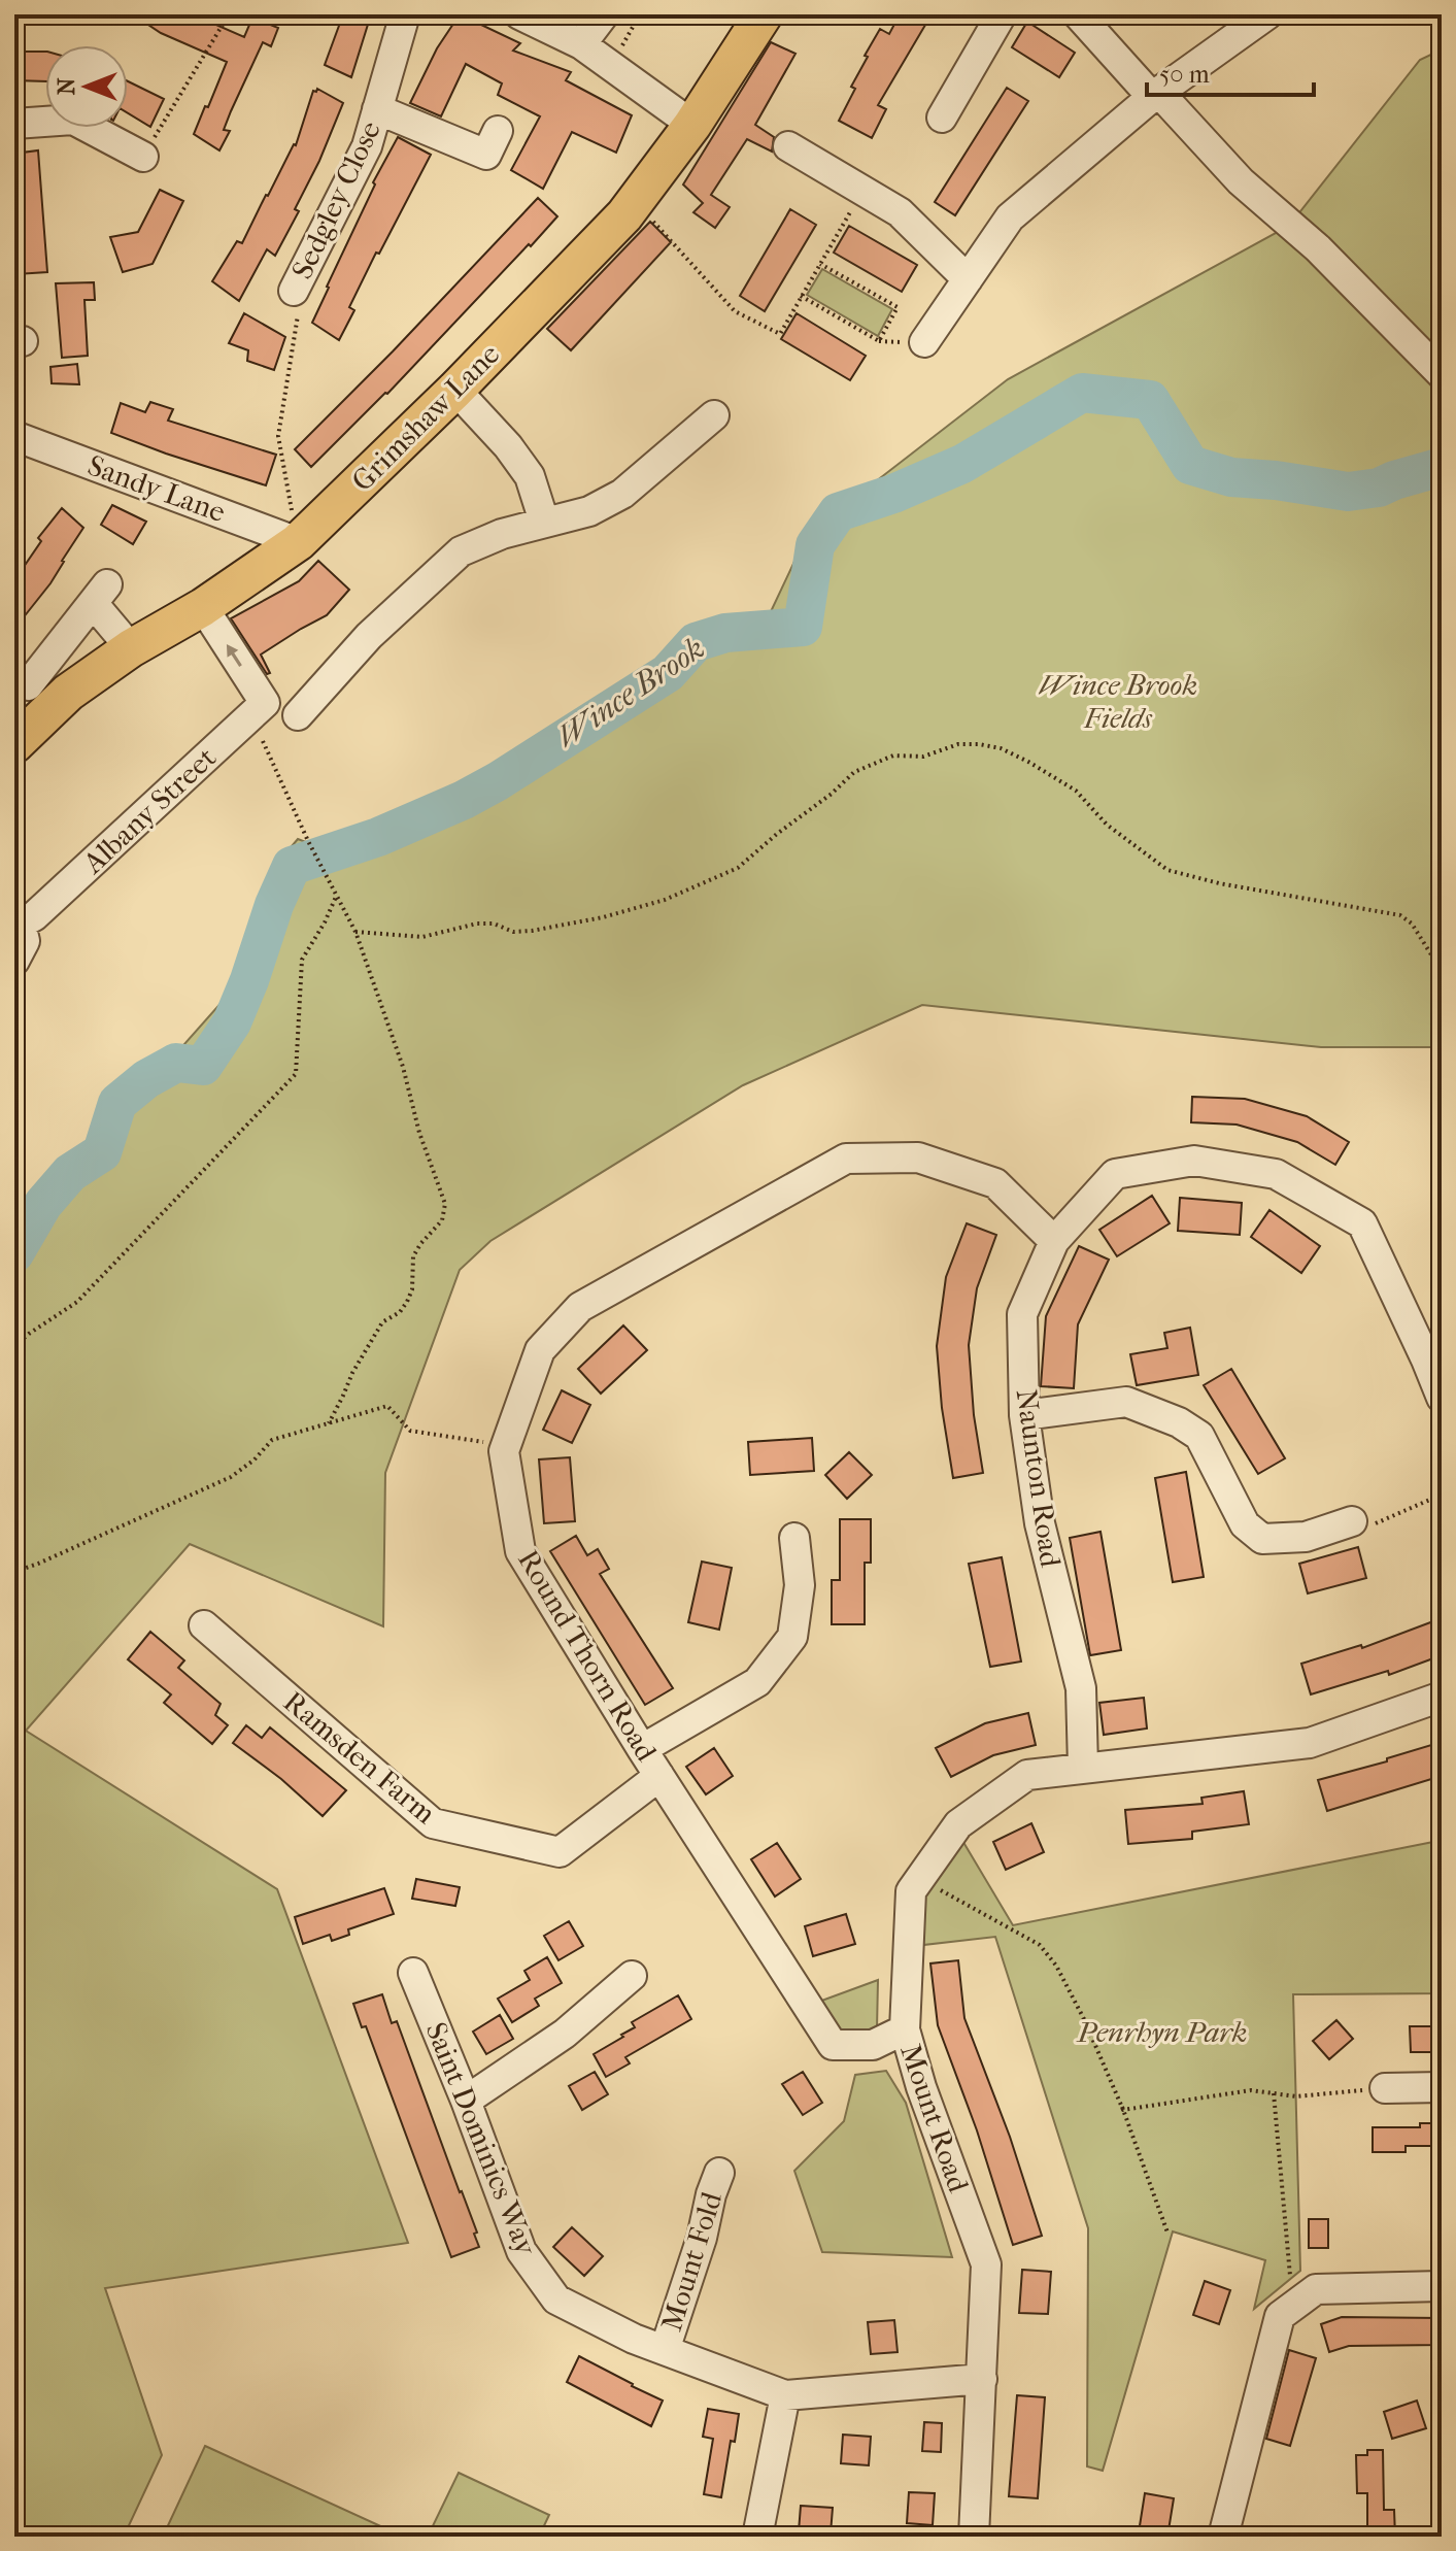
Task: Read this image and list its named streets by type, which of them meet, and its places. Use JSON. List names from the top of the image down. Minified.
{"streets":{"main road":["Grimshaw Lane"],"street":["Sedgley Close","Sandy Lane","Albany Street","Naunton Road","Round Thorn Road","Ramsden Farm","Mount Road","Saint Dominics Way","Mount Fold"]},"crossings":[["Grimshaw Lane","Sandy Lane"],["Naunton Road","Round Thorn Road"],["Naunton Road","Mount Road"],["Round Thorn Road","Ramsden Farm"],["Round Thorn Road","Mount Road"],["Mount Road","Saint Dominics Way"],["Saint Dominics Way","Mount Fold"]],"water":["Wince Brook"],"parks":["Wince Brook Fields","Penrhyn Park"],"scale_bar":"50 m","north":"left"}
